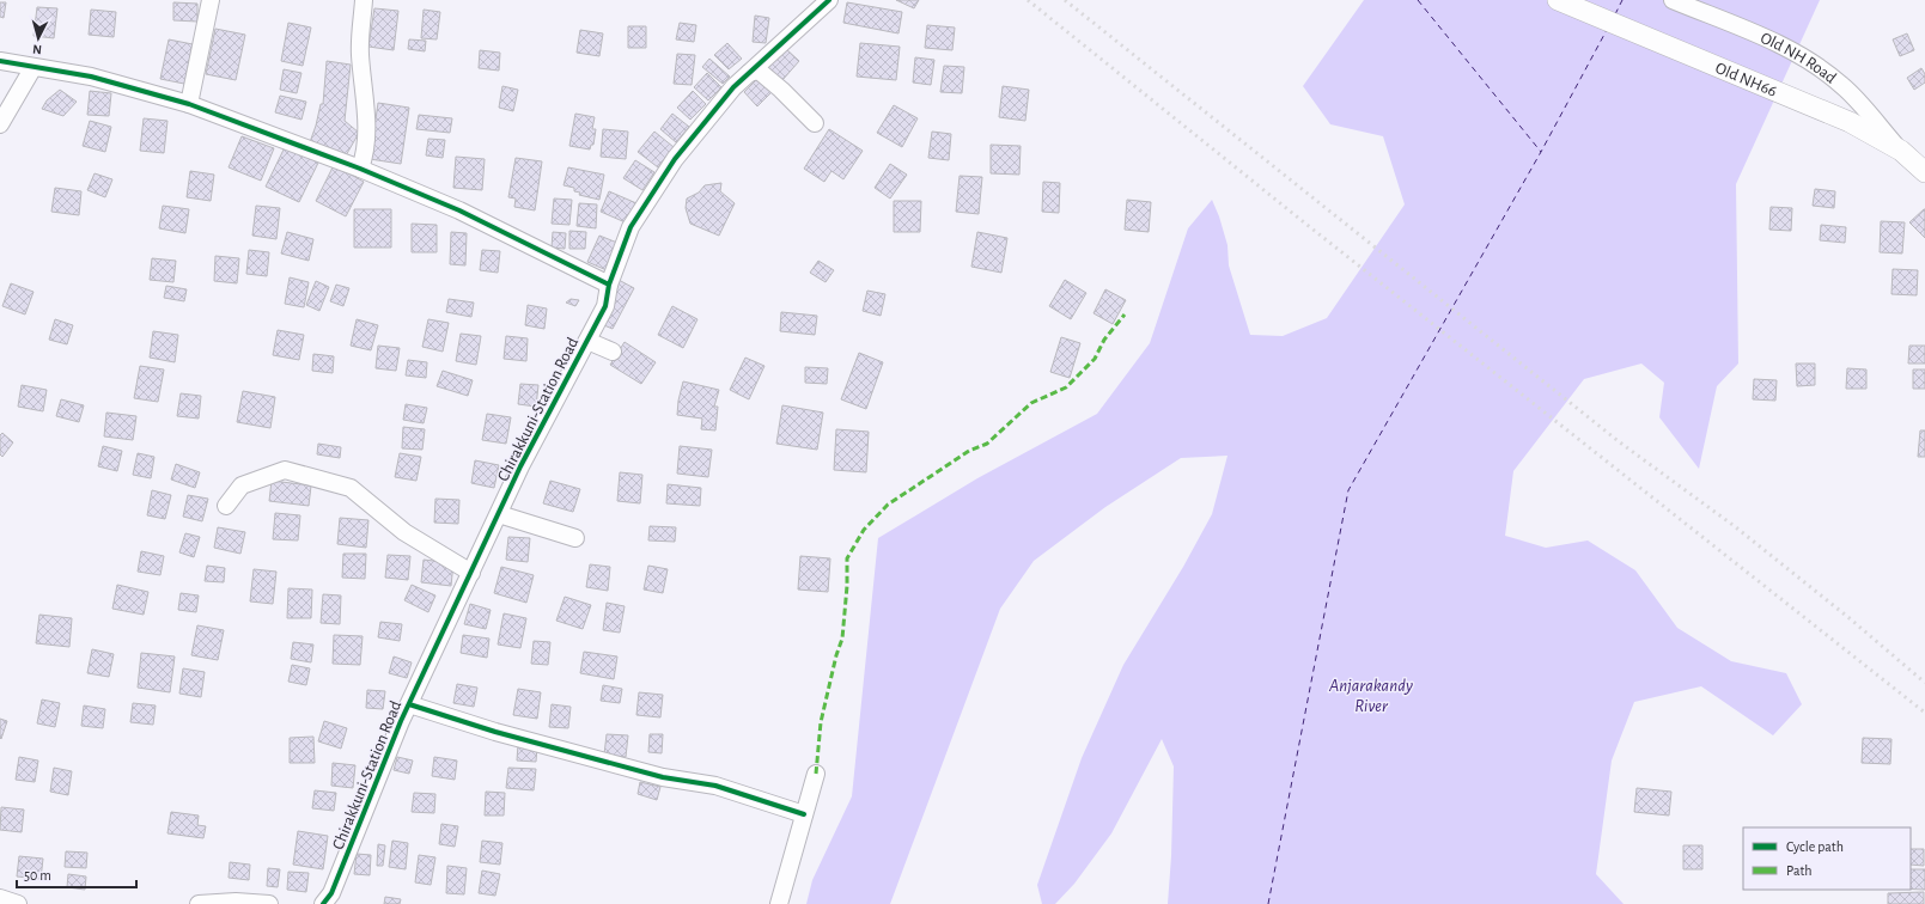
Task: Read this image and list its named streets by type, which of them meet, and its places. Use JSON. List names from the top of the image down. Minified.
{"streets":{"main road":["Old NH66"],"street":["Old NH Road","Chirakkuni-Station Road"]},"crossings":[["Old NH Road","Old NH66"]],"water":["Anjarakandy River"],"legend":["Cycle path","Path"],"scale_bar":"50 m","north":"bottom"}
